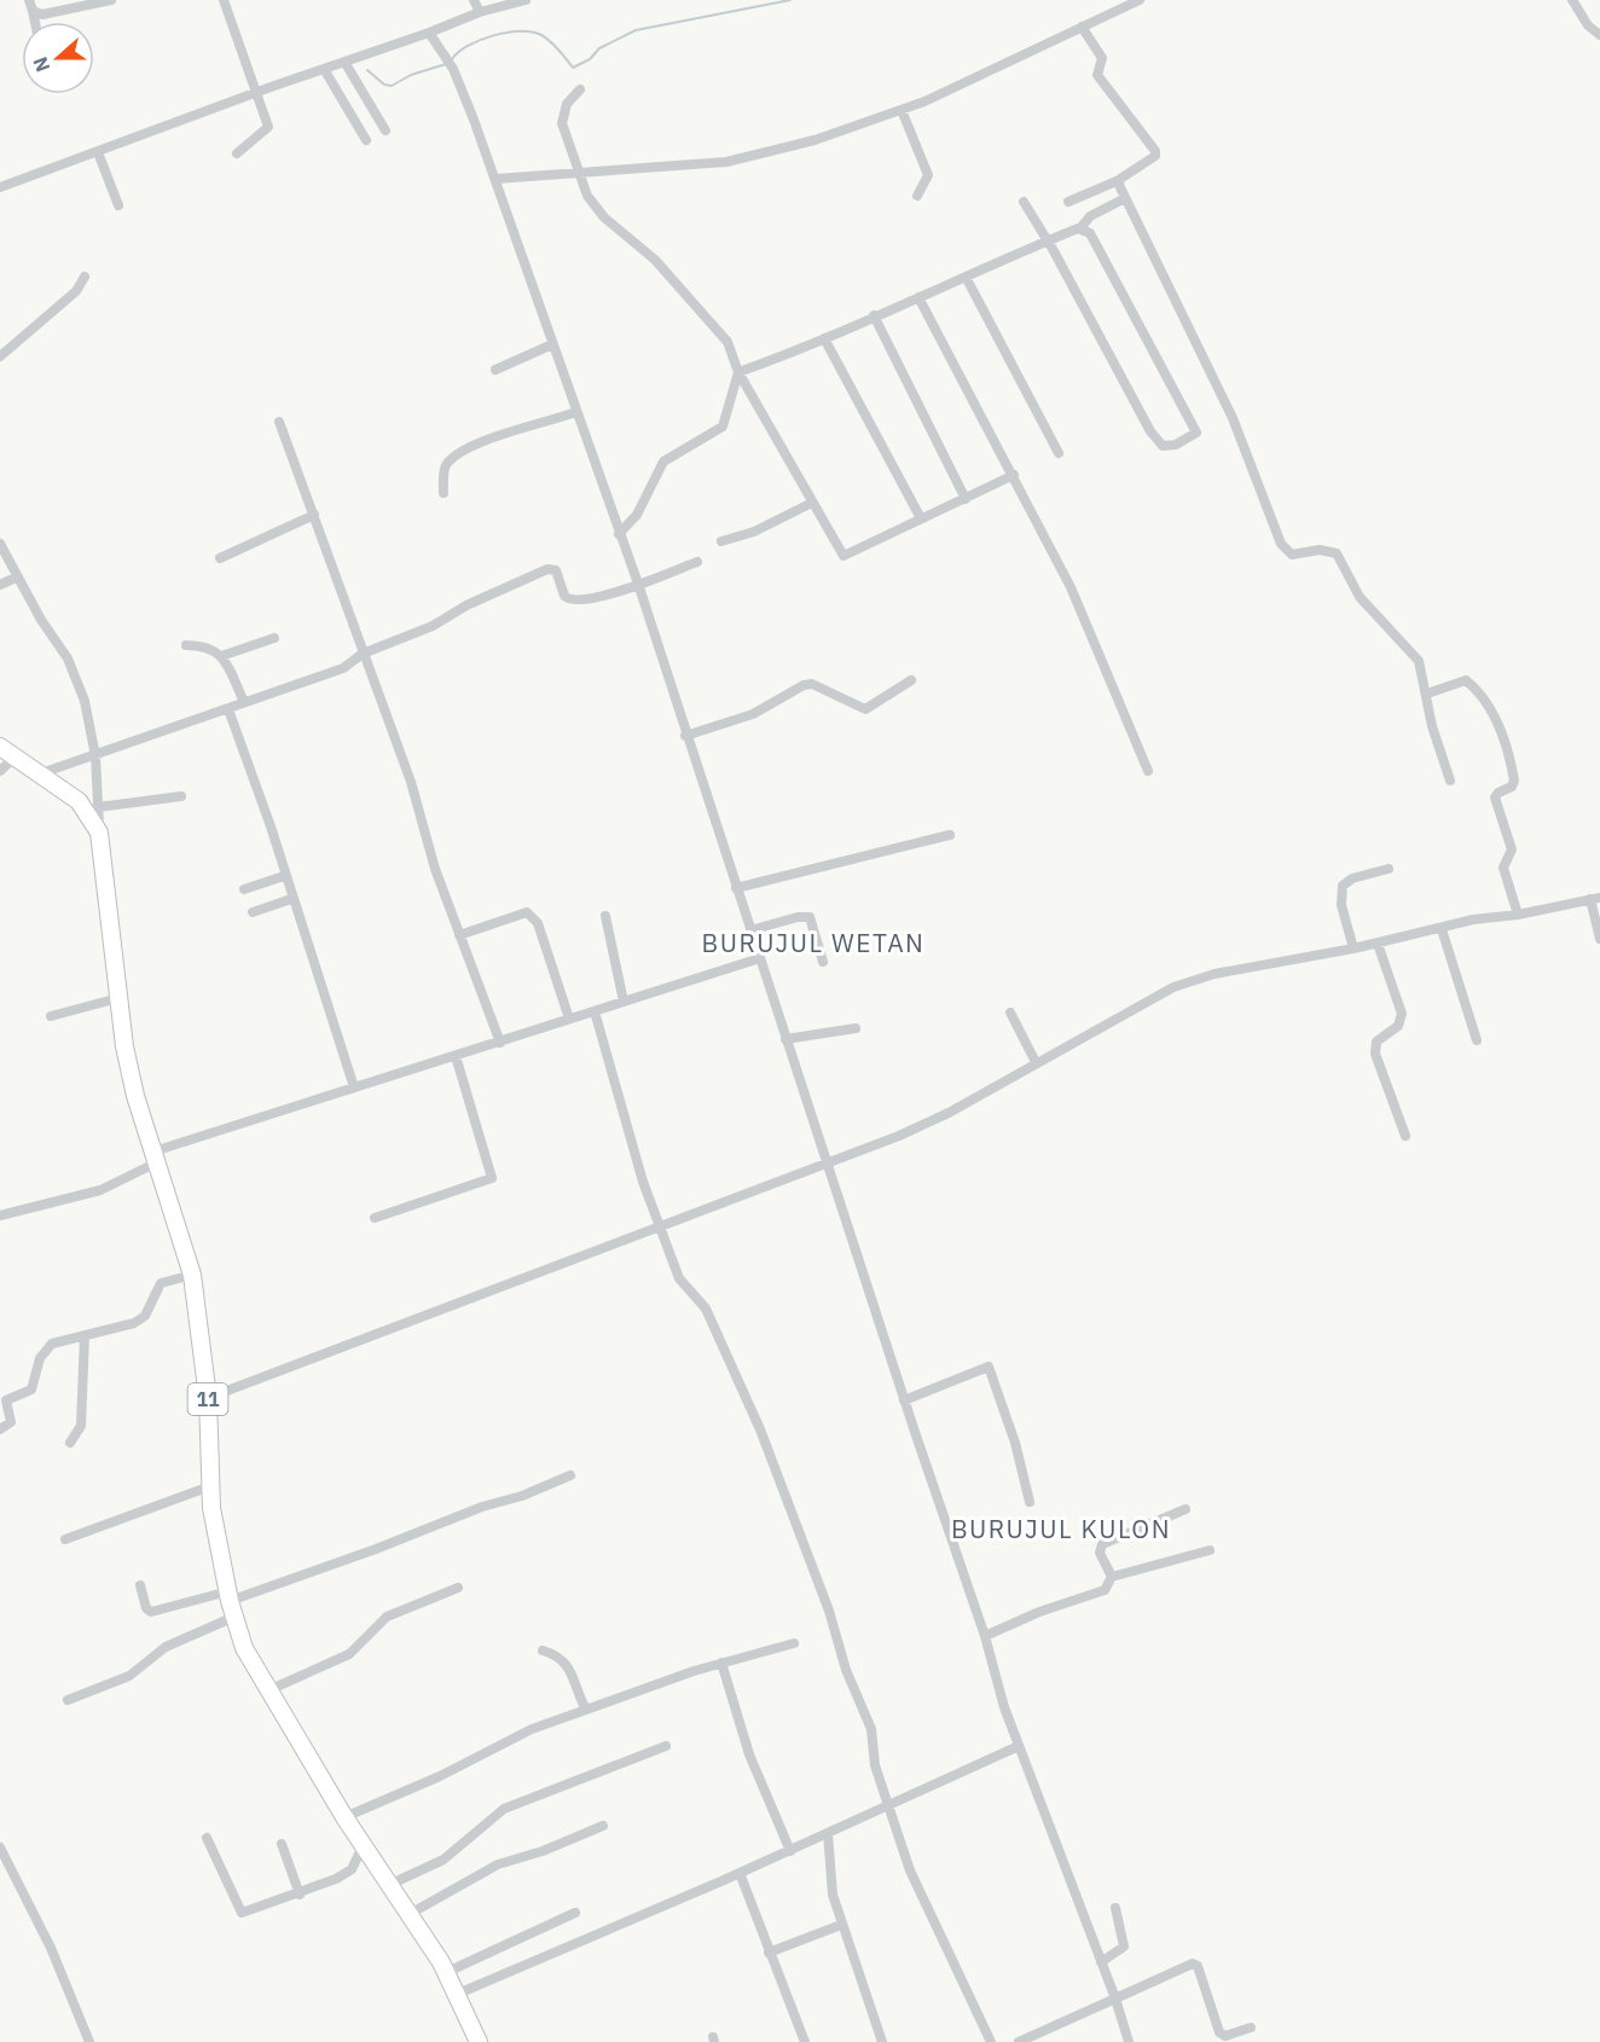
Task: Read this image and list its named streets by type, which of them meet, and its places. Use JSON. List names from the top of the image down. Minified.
{"streets":{"highway":["11"]},"districts":["BURUJUL WETAN","BURUJUL KULON"],"north":"left"}
